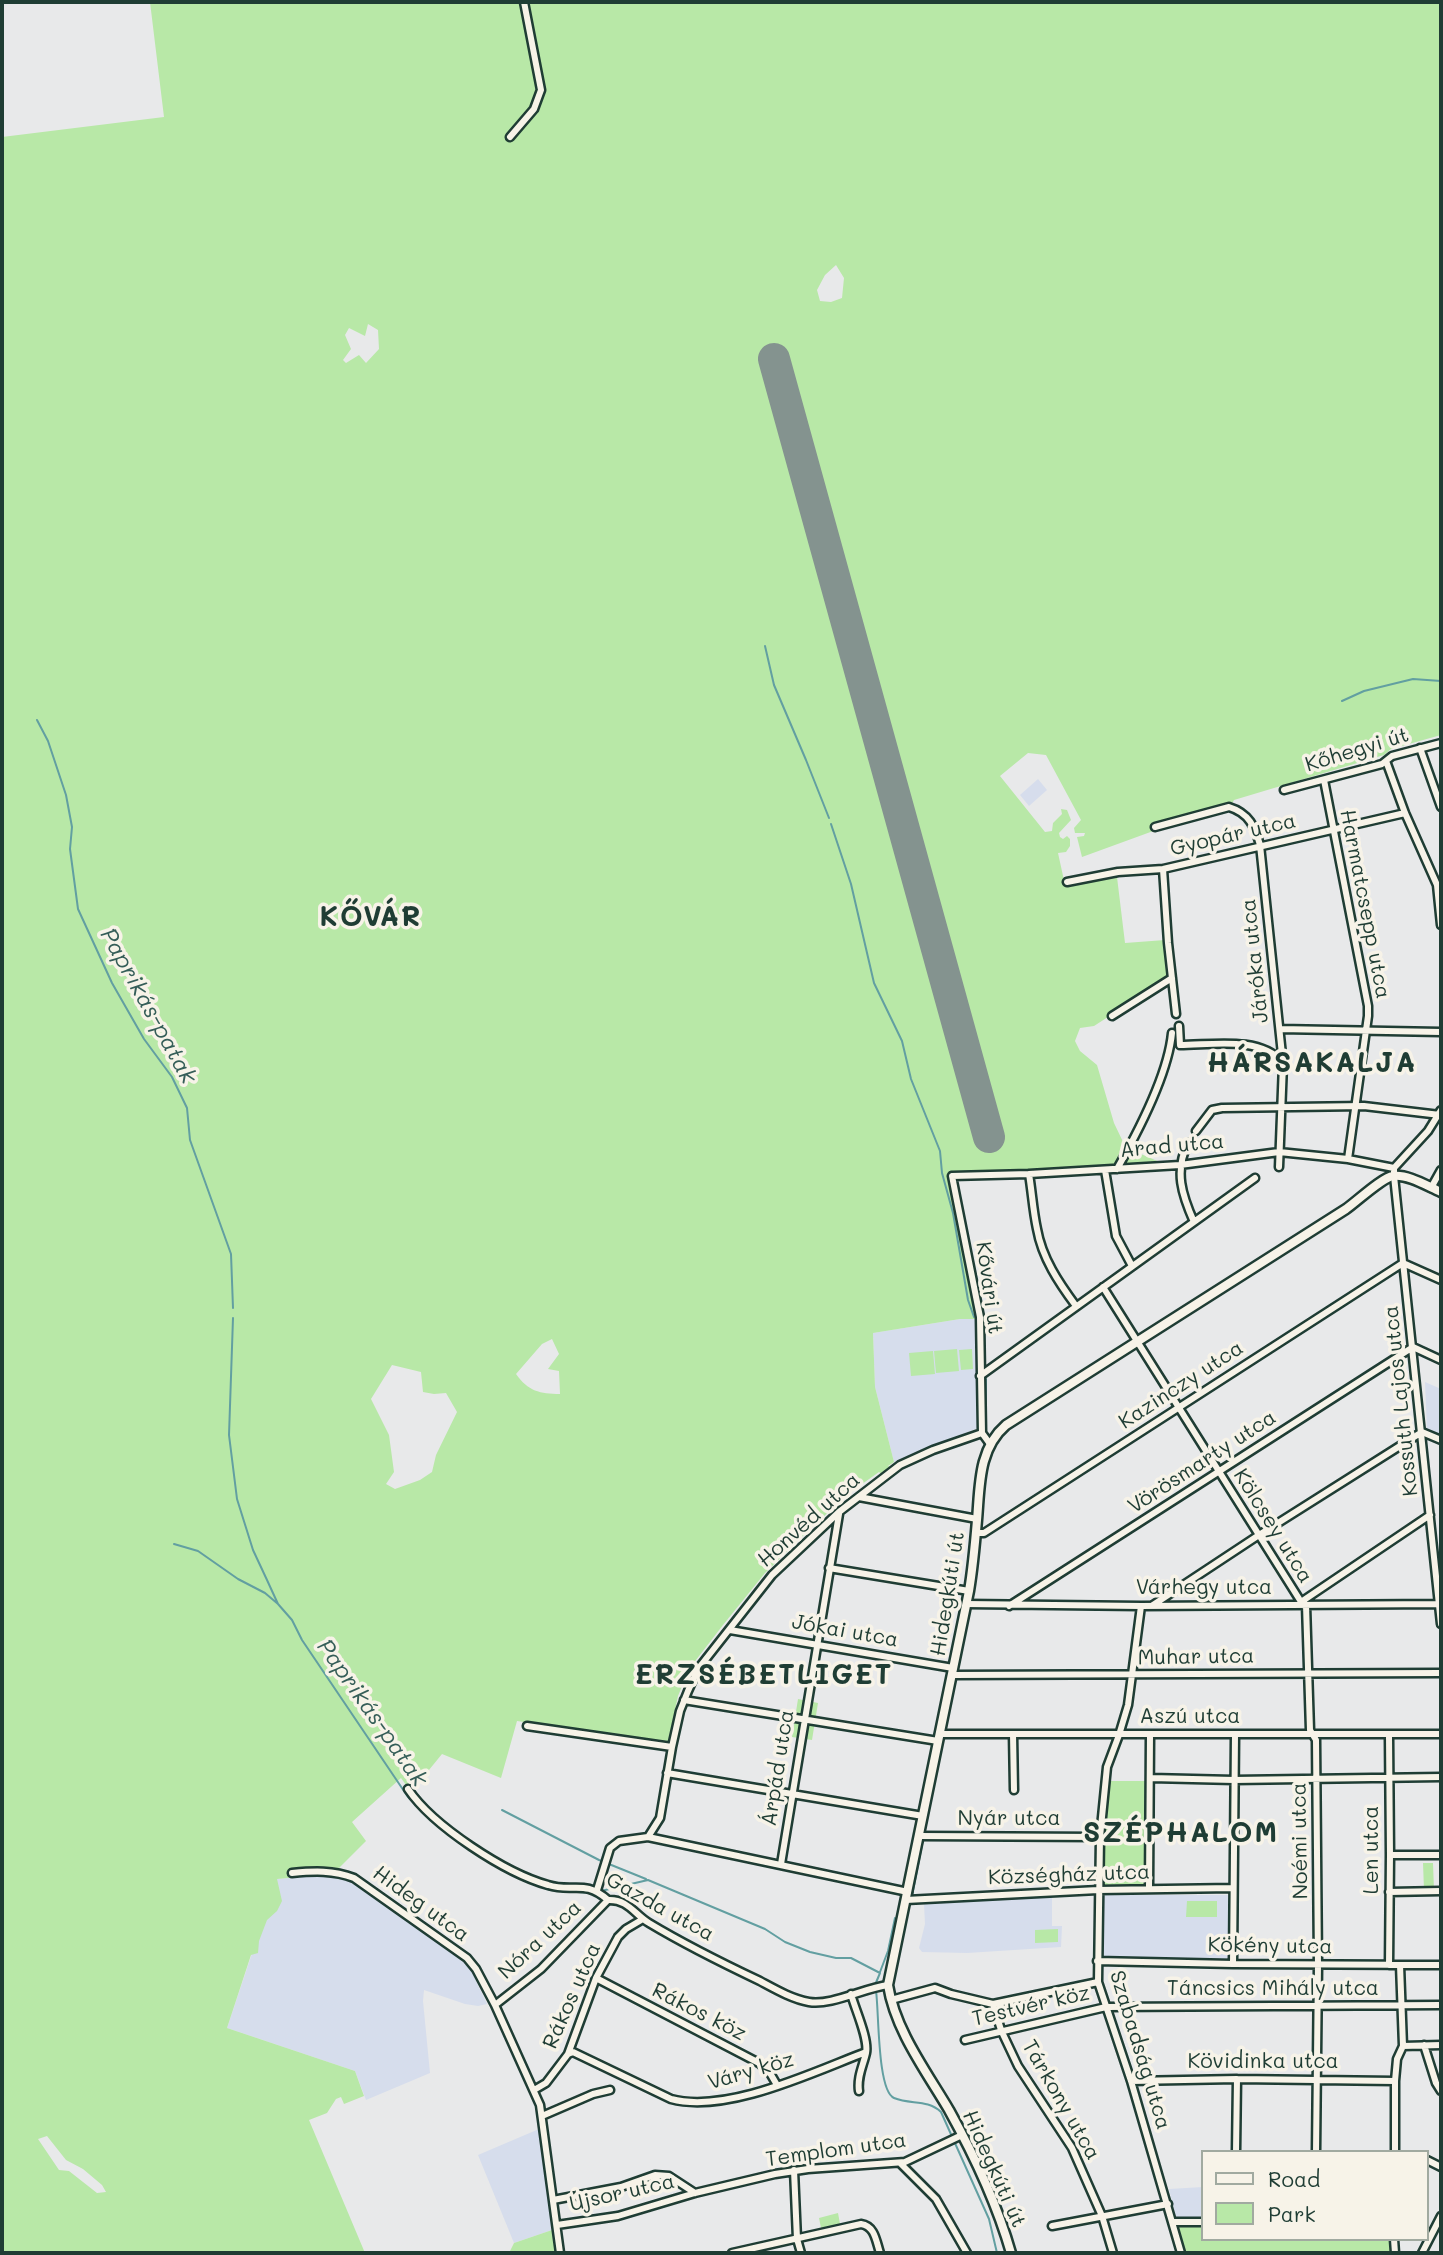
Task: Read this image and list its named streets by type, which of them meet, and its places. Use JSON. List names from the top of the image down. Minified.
{"streets":{"main road":["Hidegkúti út"],"street":["Kőhegyi út","Gyopár utca","Harmatcsepp utca","Járóka utca","Arad utca","Kővári út","Kazinczy utca","Kossuth Lajos utca","Vörösmarty utca","Honvéd utca","Kölcsey utca","Várhegy utca","Jókai utca","Muhar utca","Aszú utca","Árpád utca","Nyár utca","Noémi utca","Len utca","Községház utca","Hideg utca","Gazda utca","Nóra utca","Kökény utca","Táncsics Mihály utca","Rákos utca","Testvér köz","Rákos köz","Szabadság utca","Kövidinka utca","Váry köz","Tárkony utca","Templom utca","Újsor utca"]},"crossings":[["Kőhegyi út","Harmatcsepp utca"],["Gyopár utca","Harmatcsepp utca"],["Gyopár utca","Járóka utca"],["Harmatcsepp utca","Arad utca"],["Járóka utca","Arad utca"],["Arad utca","Kővári út"],["Arad utca","Kossuth Lajos utca"],["Arad utca","Hidegkúti út"],["Kővári út","Honvéd utca"],["Kazinczy utca","Kossuth Lajos utca"],["Kazinczy utca","Kölcsey utca"],["Kazinczy utca","Hidegkúti út"],["Kossuth Lajos utca","Vörösmarty utca"],["Kossuth Lajos utca","Várhegy utca"],["Kossuth Lajos utca","Hidegkúti út"],["Vörösmarty utca","Kölcsey utca"],["Vörösmarty utca","Várhegy utca"],["Honvéd utca","Jókai utca"],["Honvéd utca","Aszú utca"],["Honvéd utca","Árpád utca"],["Honvéd utca","Községház utca"],["Kölcsey utca","Várhegy utca"],["Kölcsey utca","Hidegkúti út"],["Kölcsey utca","Noémi utca"],["Várhegy utca","Hidegkúti út"],["Várhegy utca","Noémi utca"],["Várhegy utca","Szabadság utca"],["Hidegkúti út","Jókai utca"],["Hidegkúti út","Muhar utca"],["Hidegkúti út","Aszú utca"],["Hidegkúti út","Nyár utca"],["Hidegkúti út","Községház utca"],["Hidegkúti út","Gazda utca"],["Hidegkúti út","Templom utca"],["Jókai utca","Muhar utca"],["Jókai utca","Árpád utca"],["Muhar utca","Noémi utca"],["Muhar utca","Szabadság utca"],["Aszú utca","Árpád utca"],["Aszú utca","Noémi utca"],["Aszú utca","Len utca"],["Aszú utca","Szabadság utca"],["Árpád utca","Községház utca"],["Nyár utca","Szabadság utca"],["Noémi utca","Kökény utca"],["Noémi utca","Táncsics Mihály utca"],["Noémi utca","Kövidinka utca"],["Len utca","Kökény utca"],["Községház utca","Szabadság utca"],["Hideg utca","Nóra utca"],["Hideg utca","Rákos utca"],["Hideg utca","Újsor utca"],["Gazda utca","Nóra utca"],["Gazda utca","Rákos utca"],["Kökény utca","Szabadság utca"],["Táncsics Mihály utca","Testvér köz"],["Táncsics Mihály utca","Szabadság utca"],["Rákos utca","Rákos köz"],["Rákos utca","Váry köz"],["Testvér köz","Szabadság utca"],["Testvér köz","Tárkony utca"],["Rákos köz","Váry köz"],["Szabadság utca","Kövidinka utca"],["Templom utca","Újsor utca"]],"districts":["KŐVÁR","HÁRSAKALJA","ERZSÉBETLIGET","SZÉPHALOM"],"water":["Paprikás-patak"],"legend":["Road","Park"]}
